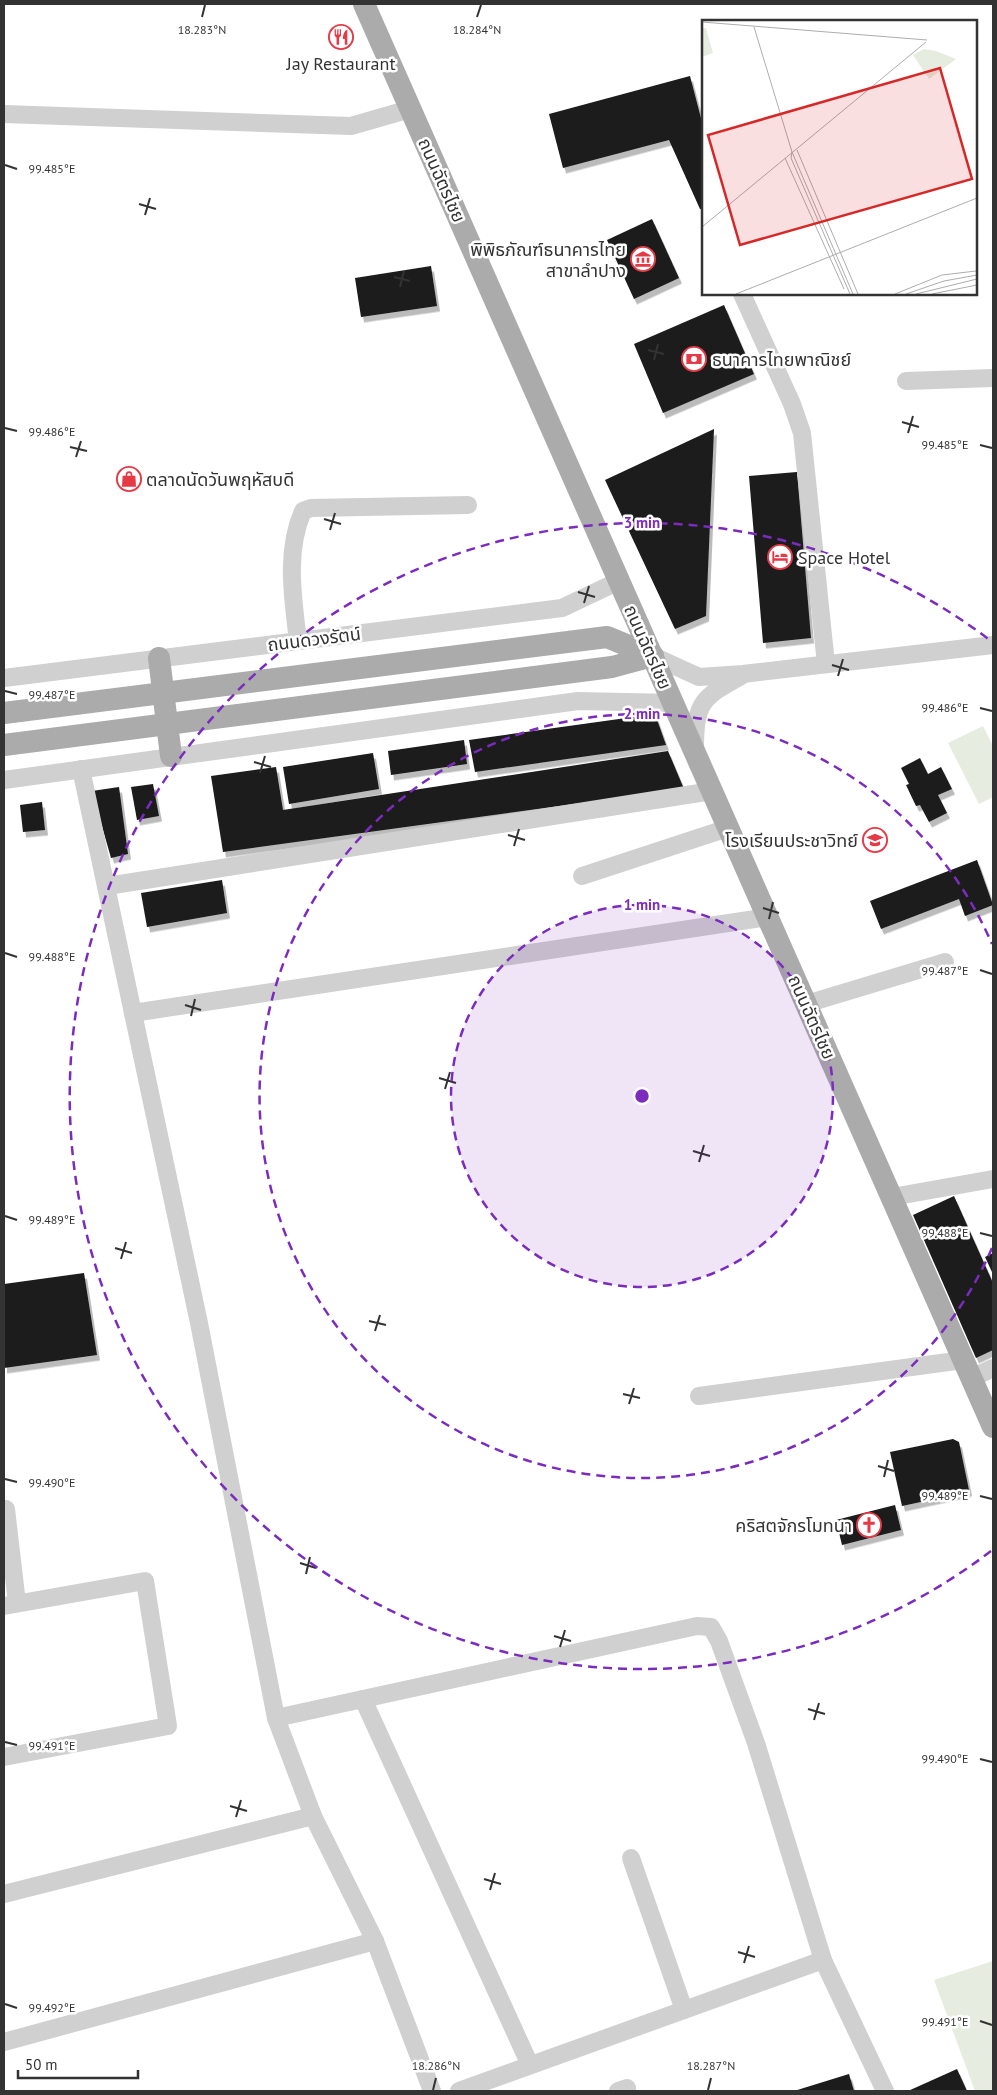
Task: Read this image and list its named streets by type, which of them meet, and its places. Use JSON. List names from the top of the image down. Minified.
{"streets":{"main road":["ถนนฉัตรไชย"],"street":["ถนนดวงรัตน์"]},"crossings":[["ถนนฉัตรไชย","ถนนดวงรัตน์"]],"places":{"restaurant":["Jay Restaurant"],"museum":["พิพิธภัณฑ์ธนาคารไทย สาขาลำปาง"],"bank":["ธนาคารไทยพาณิชย์"],"shop":["ตลาดนัดวันพฤหัสบดี"],"hotel":["Space Hotel"],"school or university":["โรงเรียนประชาวิทย์"],"church":["คริสตจักรโมทนา"]},"scale_bar":"50 m","coordinates":["18.283°N","18.284°N","99.485°E","99.486°E","99.487°E","99.488°E","99.489°E","99.490°E","99.491°E","99.492°E","18.286°N","18.287°N"],"rings":["3 min","2 min","1 min"]}
